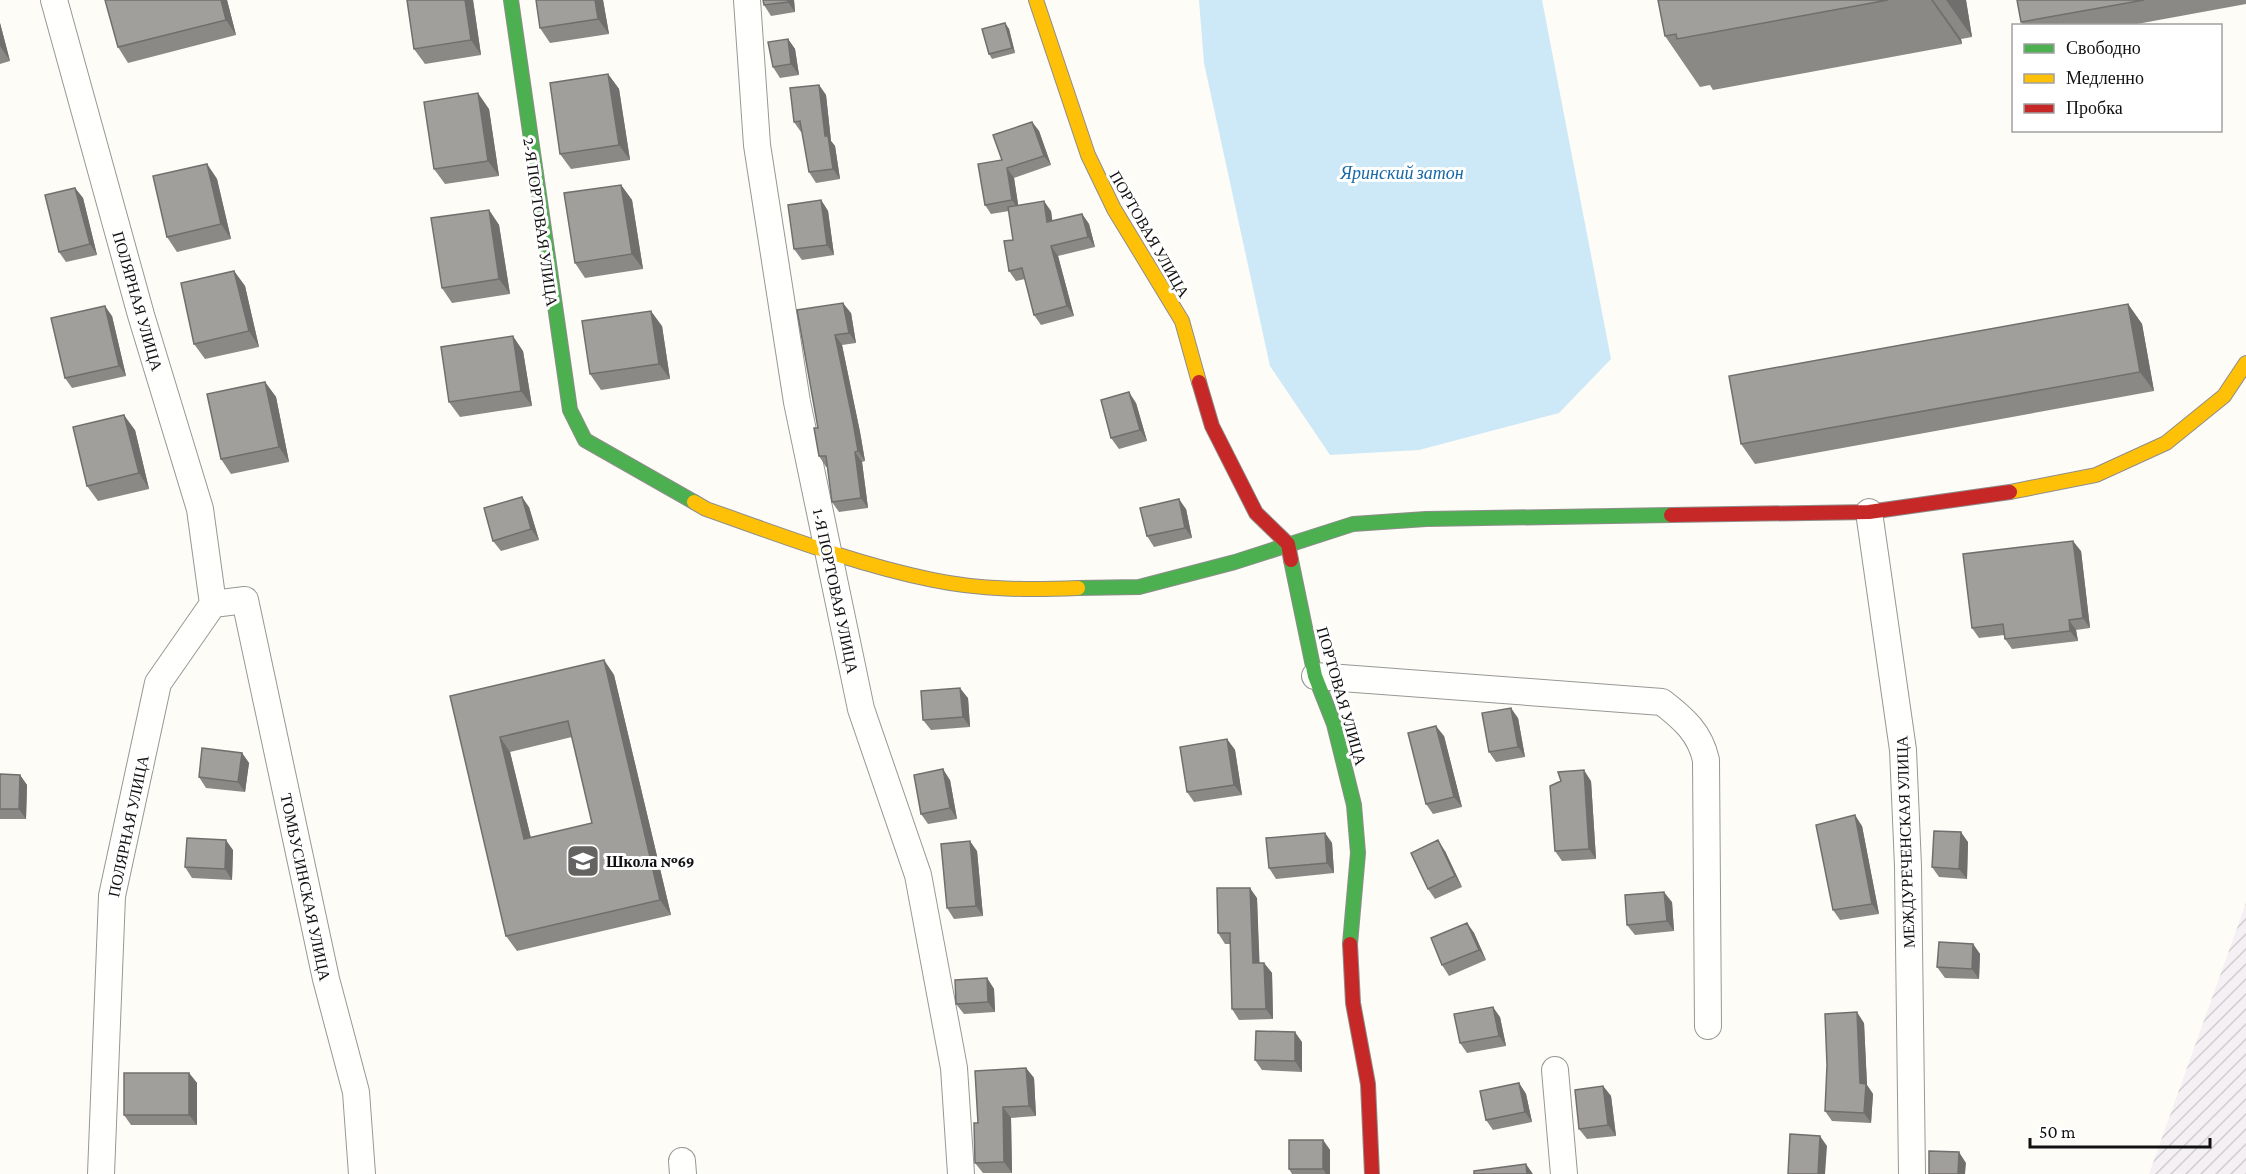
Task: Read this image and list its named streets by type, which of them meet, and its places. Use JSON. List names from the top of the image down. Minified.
{"streets":{"street":["2-Я ПОРТОВАЯ УЛИЦА","ПОРТОВАЯ УЛИЦА","ПОЛЯРНАЯ УЛИЦА","1-Я ПОРТОВАЯ УЛИЦА","МЕЖДУРЕЧЕНСКАЯ УЛИЦА","ТОМЬУСИНСКАЯ УЛИЦА"]},"crossings":[["2-Я ПОРТОВАЯ УЛИЦА","1-Я ПОРТОВАЯ УЛИЦА"],["ПОЛЯРНАЯ УЛИЦА","ТОМЬУСИНСКАЯ УЛИЦА"]],"water":["Яринский затон"],"places":{"school or university":["Школа №69"]},"legend":["Свободно","Медленно","Пробка"],"scale_bar":"50 m"}
